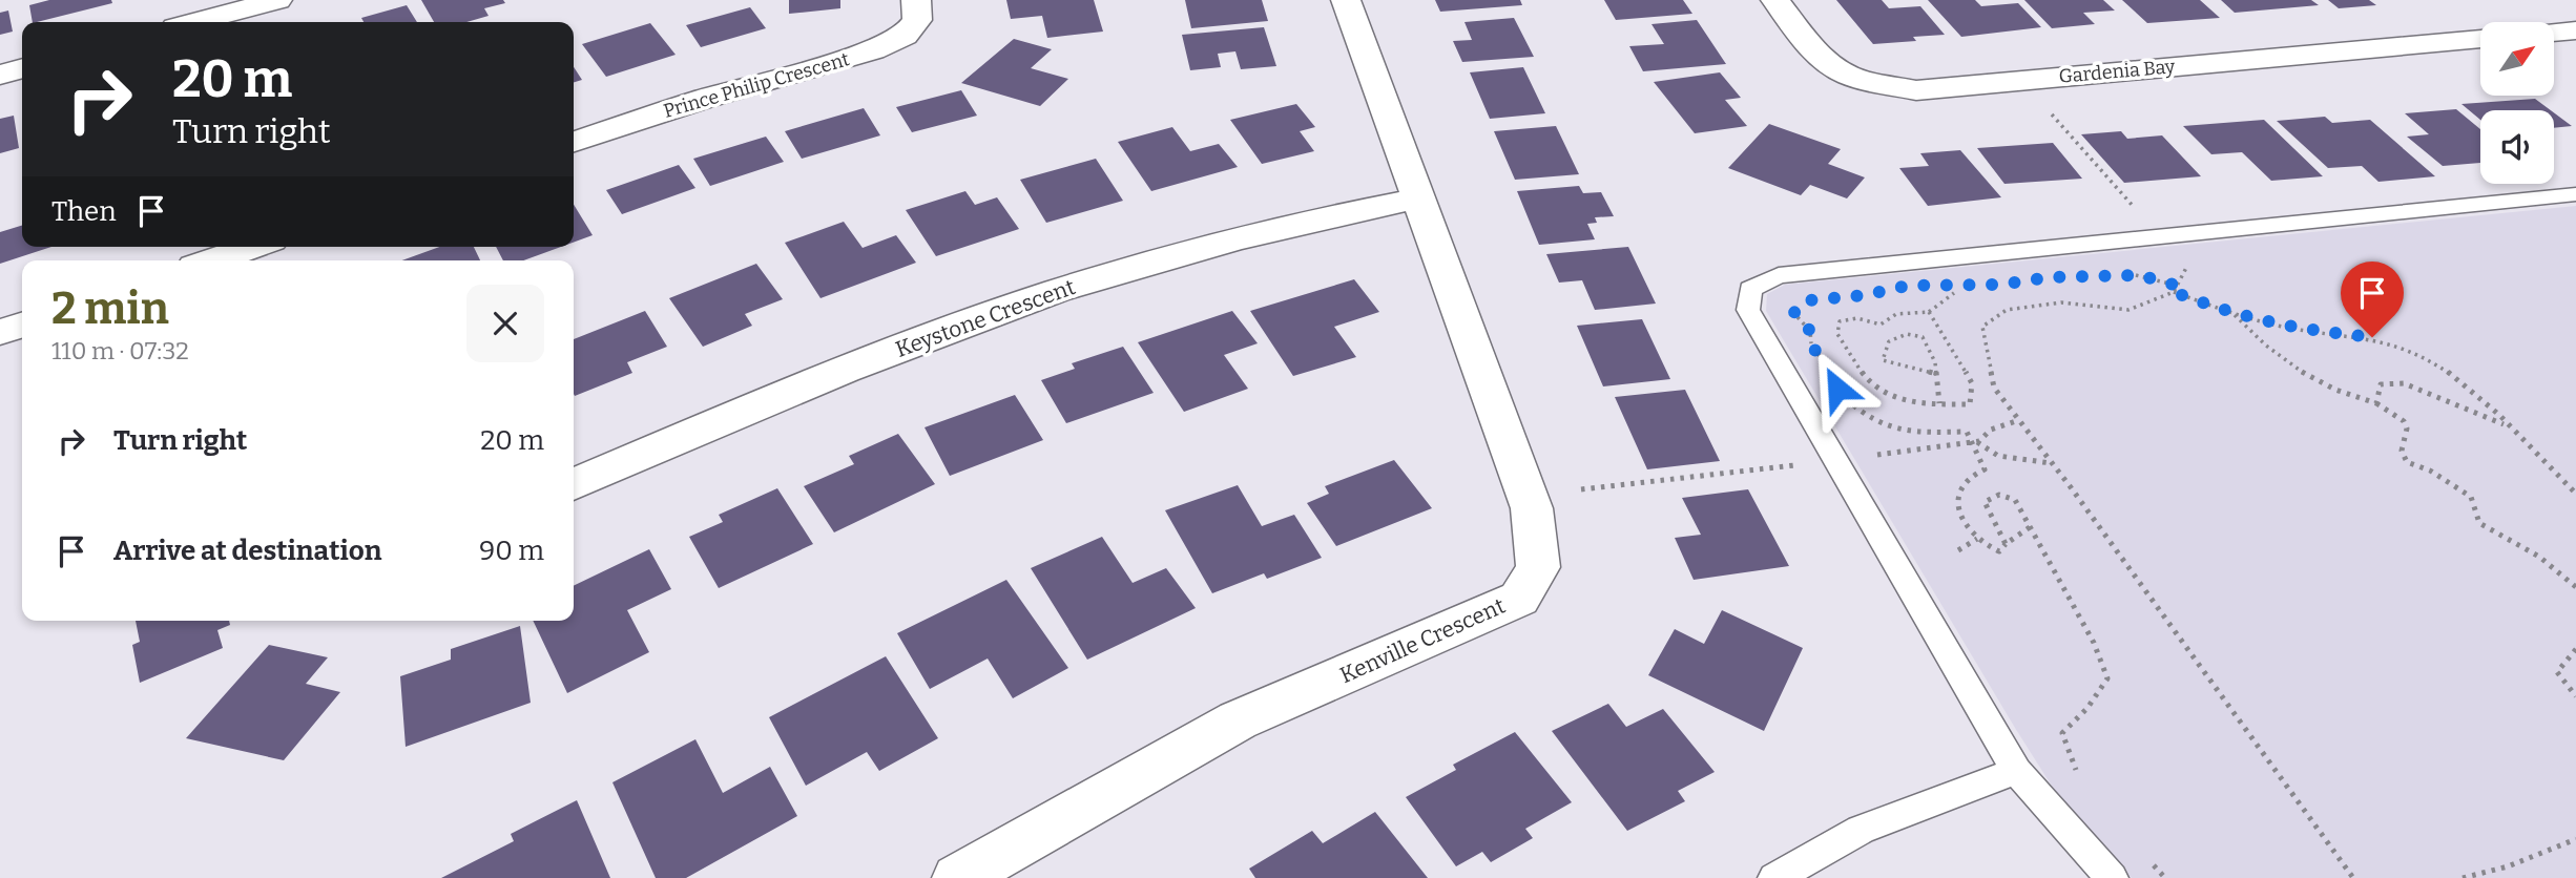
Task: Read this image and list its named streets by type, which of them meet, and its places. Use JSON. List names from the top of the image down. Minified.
{"streets":{"street":["Gardenia Bay","Prince Philip Crescent","Keystone Crescent","Kenville Crescent"]},"crossings":[["Keystone Crescent","Kenville Crescent"]],"north":"top right","page":{"turn":["20 m","Turn right"],"then":"Then","heading":["2 min","110 m · 07:32"],"list":[{"name":"Turn right","value":"20 m"},{"name":"Arrive at destination","value":"90 m"}]}}
